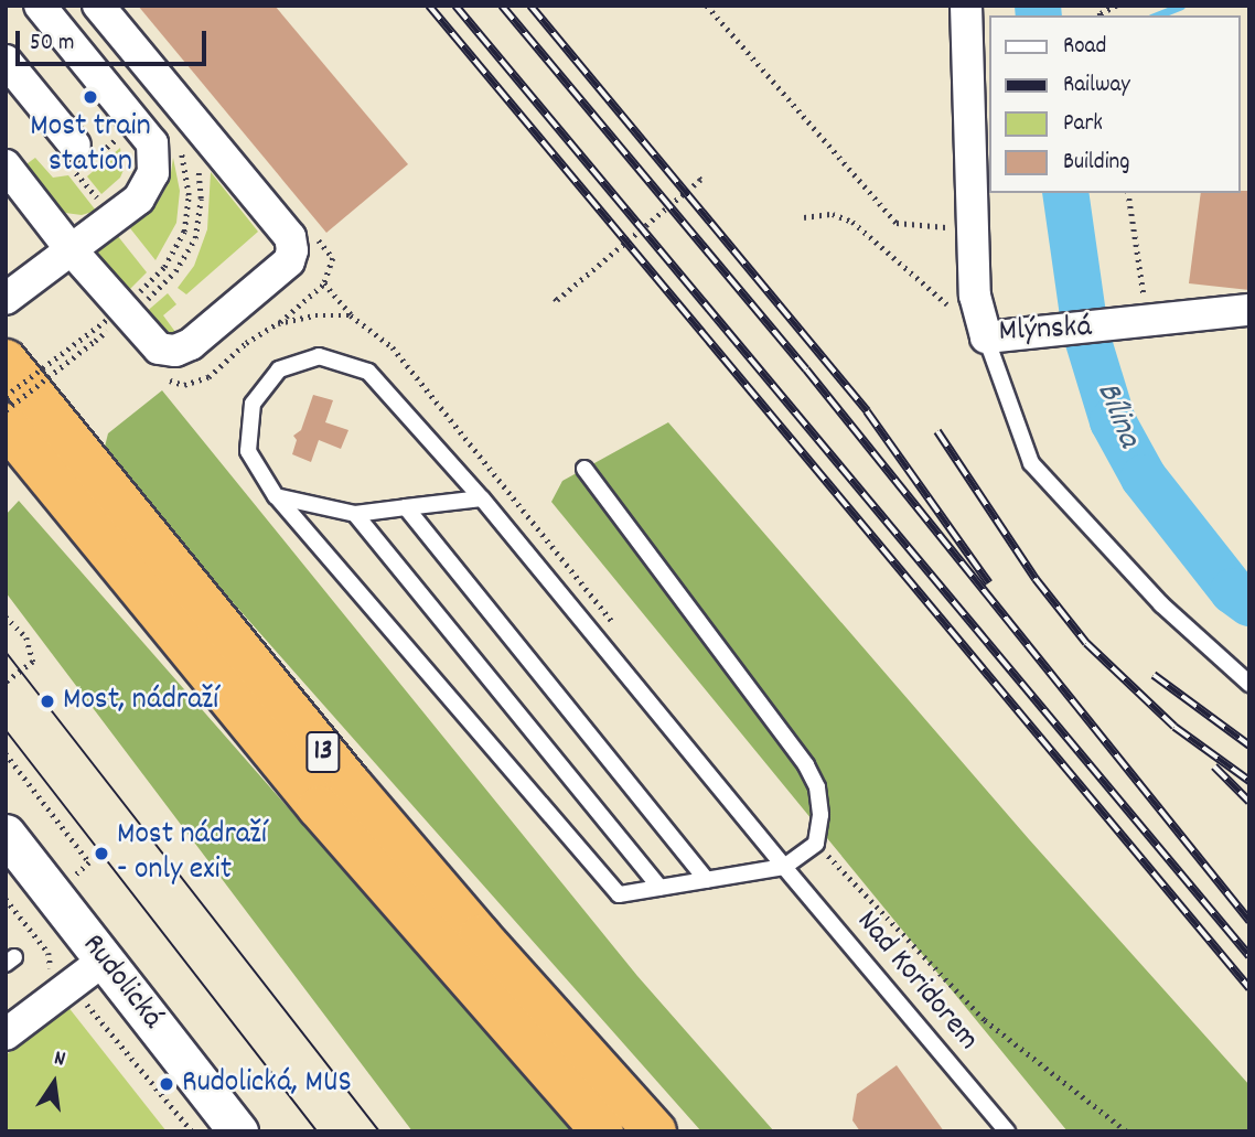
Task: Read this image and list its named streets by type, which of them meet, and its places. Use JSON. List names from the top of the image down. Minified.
{"streets":{"highway":["13"],"street":["Mlýnská","Rudolická"],"lane":["Nad Koridorem"]},"water":["Bílina"],"places":["Most train station","Most, nádraží","Most nádraží - only exit","Rudolická, MUS"],"legend":["Road","Railway","Park","Building"],"scale_bar":"50 m","north":"top"}
